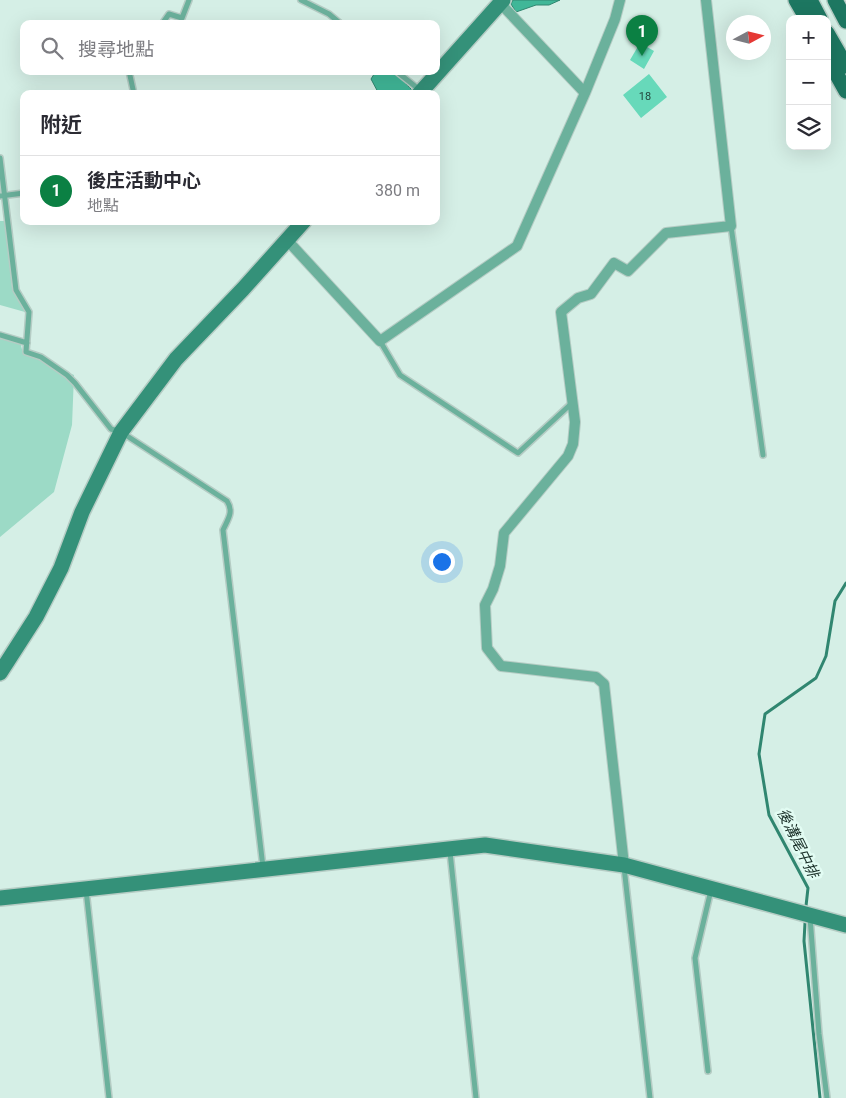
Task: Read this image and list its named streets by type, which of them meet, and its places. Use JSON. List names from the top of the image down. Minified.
{"water":["後溝尾中排"],"house_numbers":["18"],"north":"right","page":{"map_buttons":["+","−"],"pins":"1","search":"搜尋地點","heading":"附近","list":[{"mark":"1","name":"後庄活動中心","note":"地點","value":"380 m"}]}}
